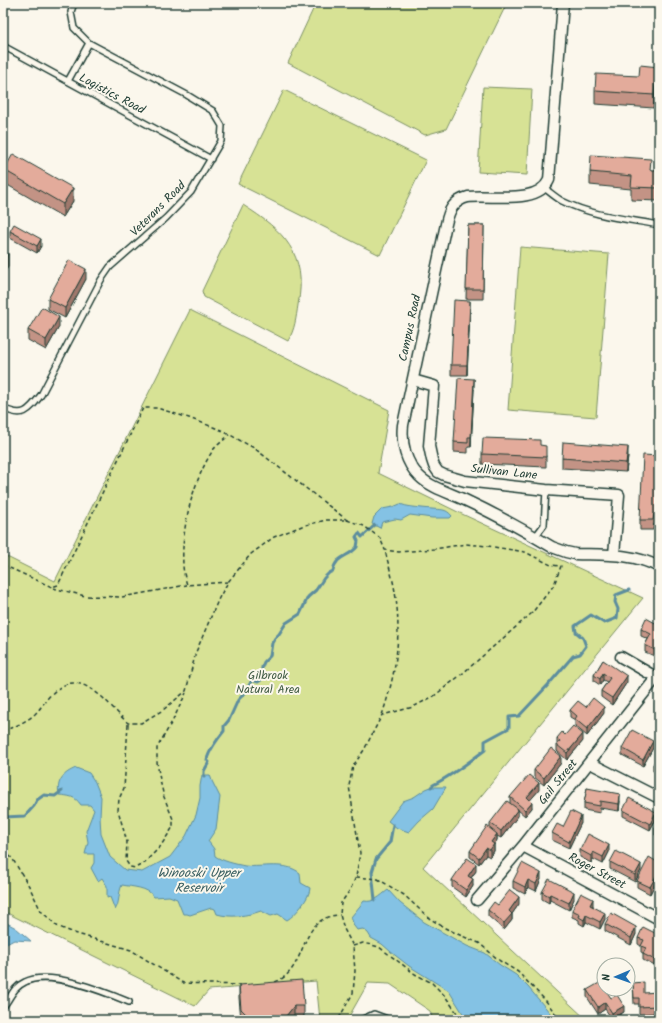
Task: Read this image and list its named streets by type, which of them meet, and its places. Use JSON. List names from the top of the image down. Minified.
{"streets":{"street":["Campus Road","Sullivan Lane","Gail Street","Roger Street"],"lane":["Logistics Road","Veterans Road"]},"crossings":[["Logistics Road","Veterans Road"],["Campus Road","Sullivan Lane"],["Gail Street","Roger Street"]],"water":["Winooski Upper Reservoir"],"parks":["Gilbrook Natural Area"],"north":"left"}
